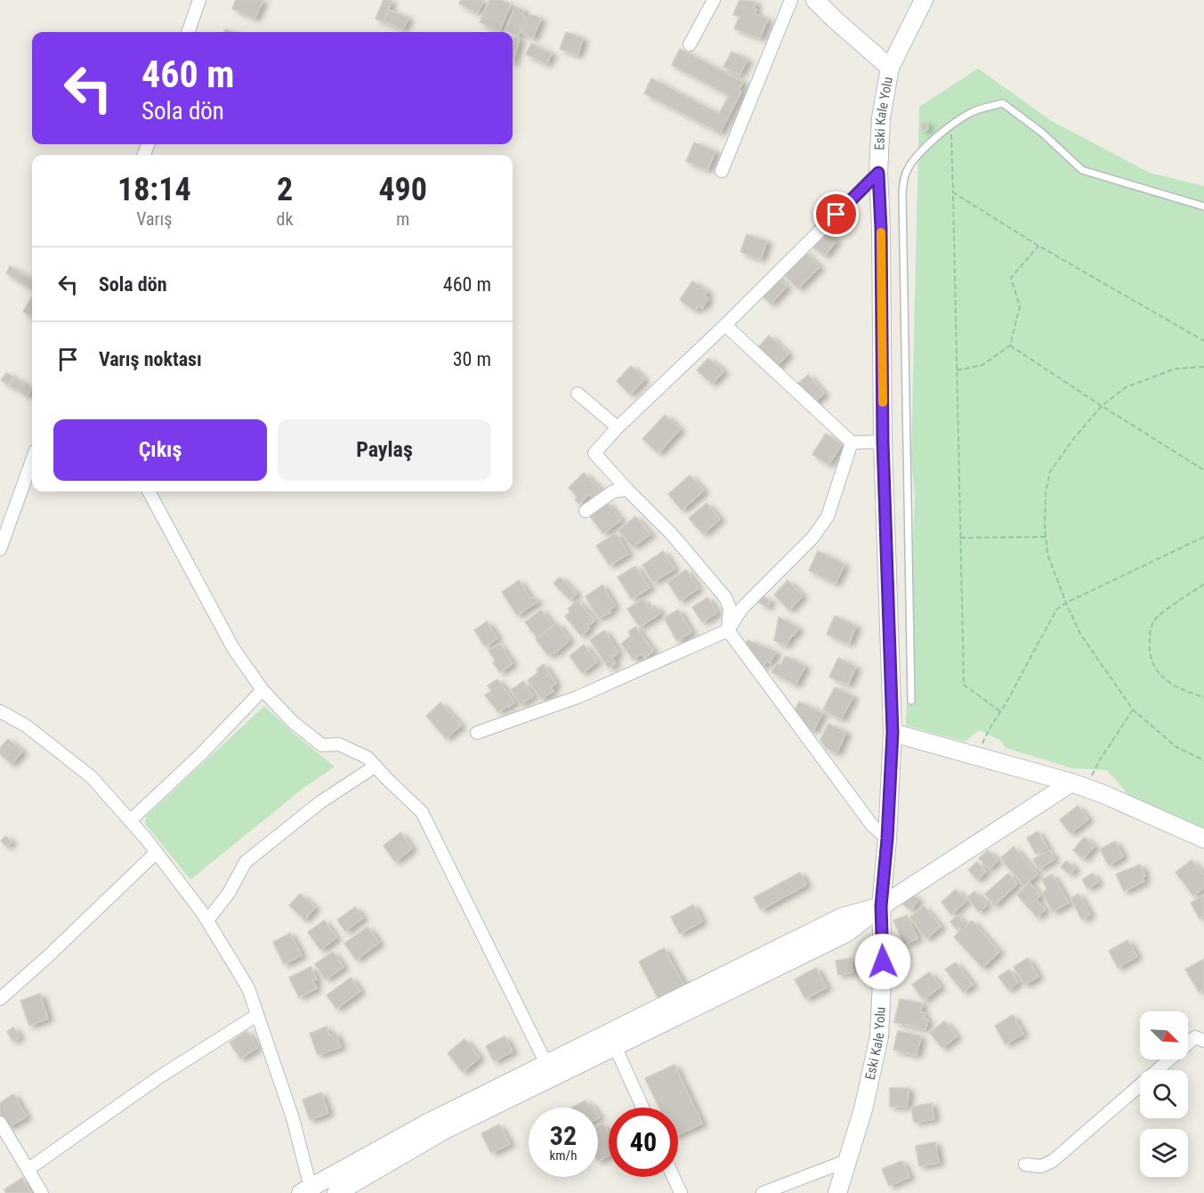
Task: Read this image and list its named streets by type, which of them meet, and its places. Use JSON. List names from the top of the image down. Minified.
{"streets":{"street":["Eski Kale Yolu"]},"north":"bottom right","page":{"turn":["460 m","Sola dön"],"eta":["18:14","Varış","2","dk","490","m"],"list":[{"name":"Sola dön","value":"460 m"},{"name":"Varış noktası","value":"30 m"}],"buttons":["Çıkış","Paylaş"],"speed":"32 km/h","limit":"40"}}
